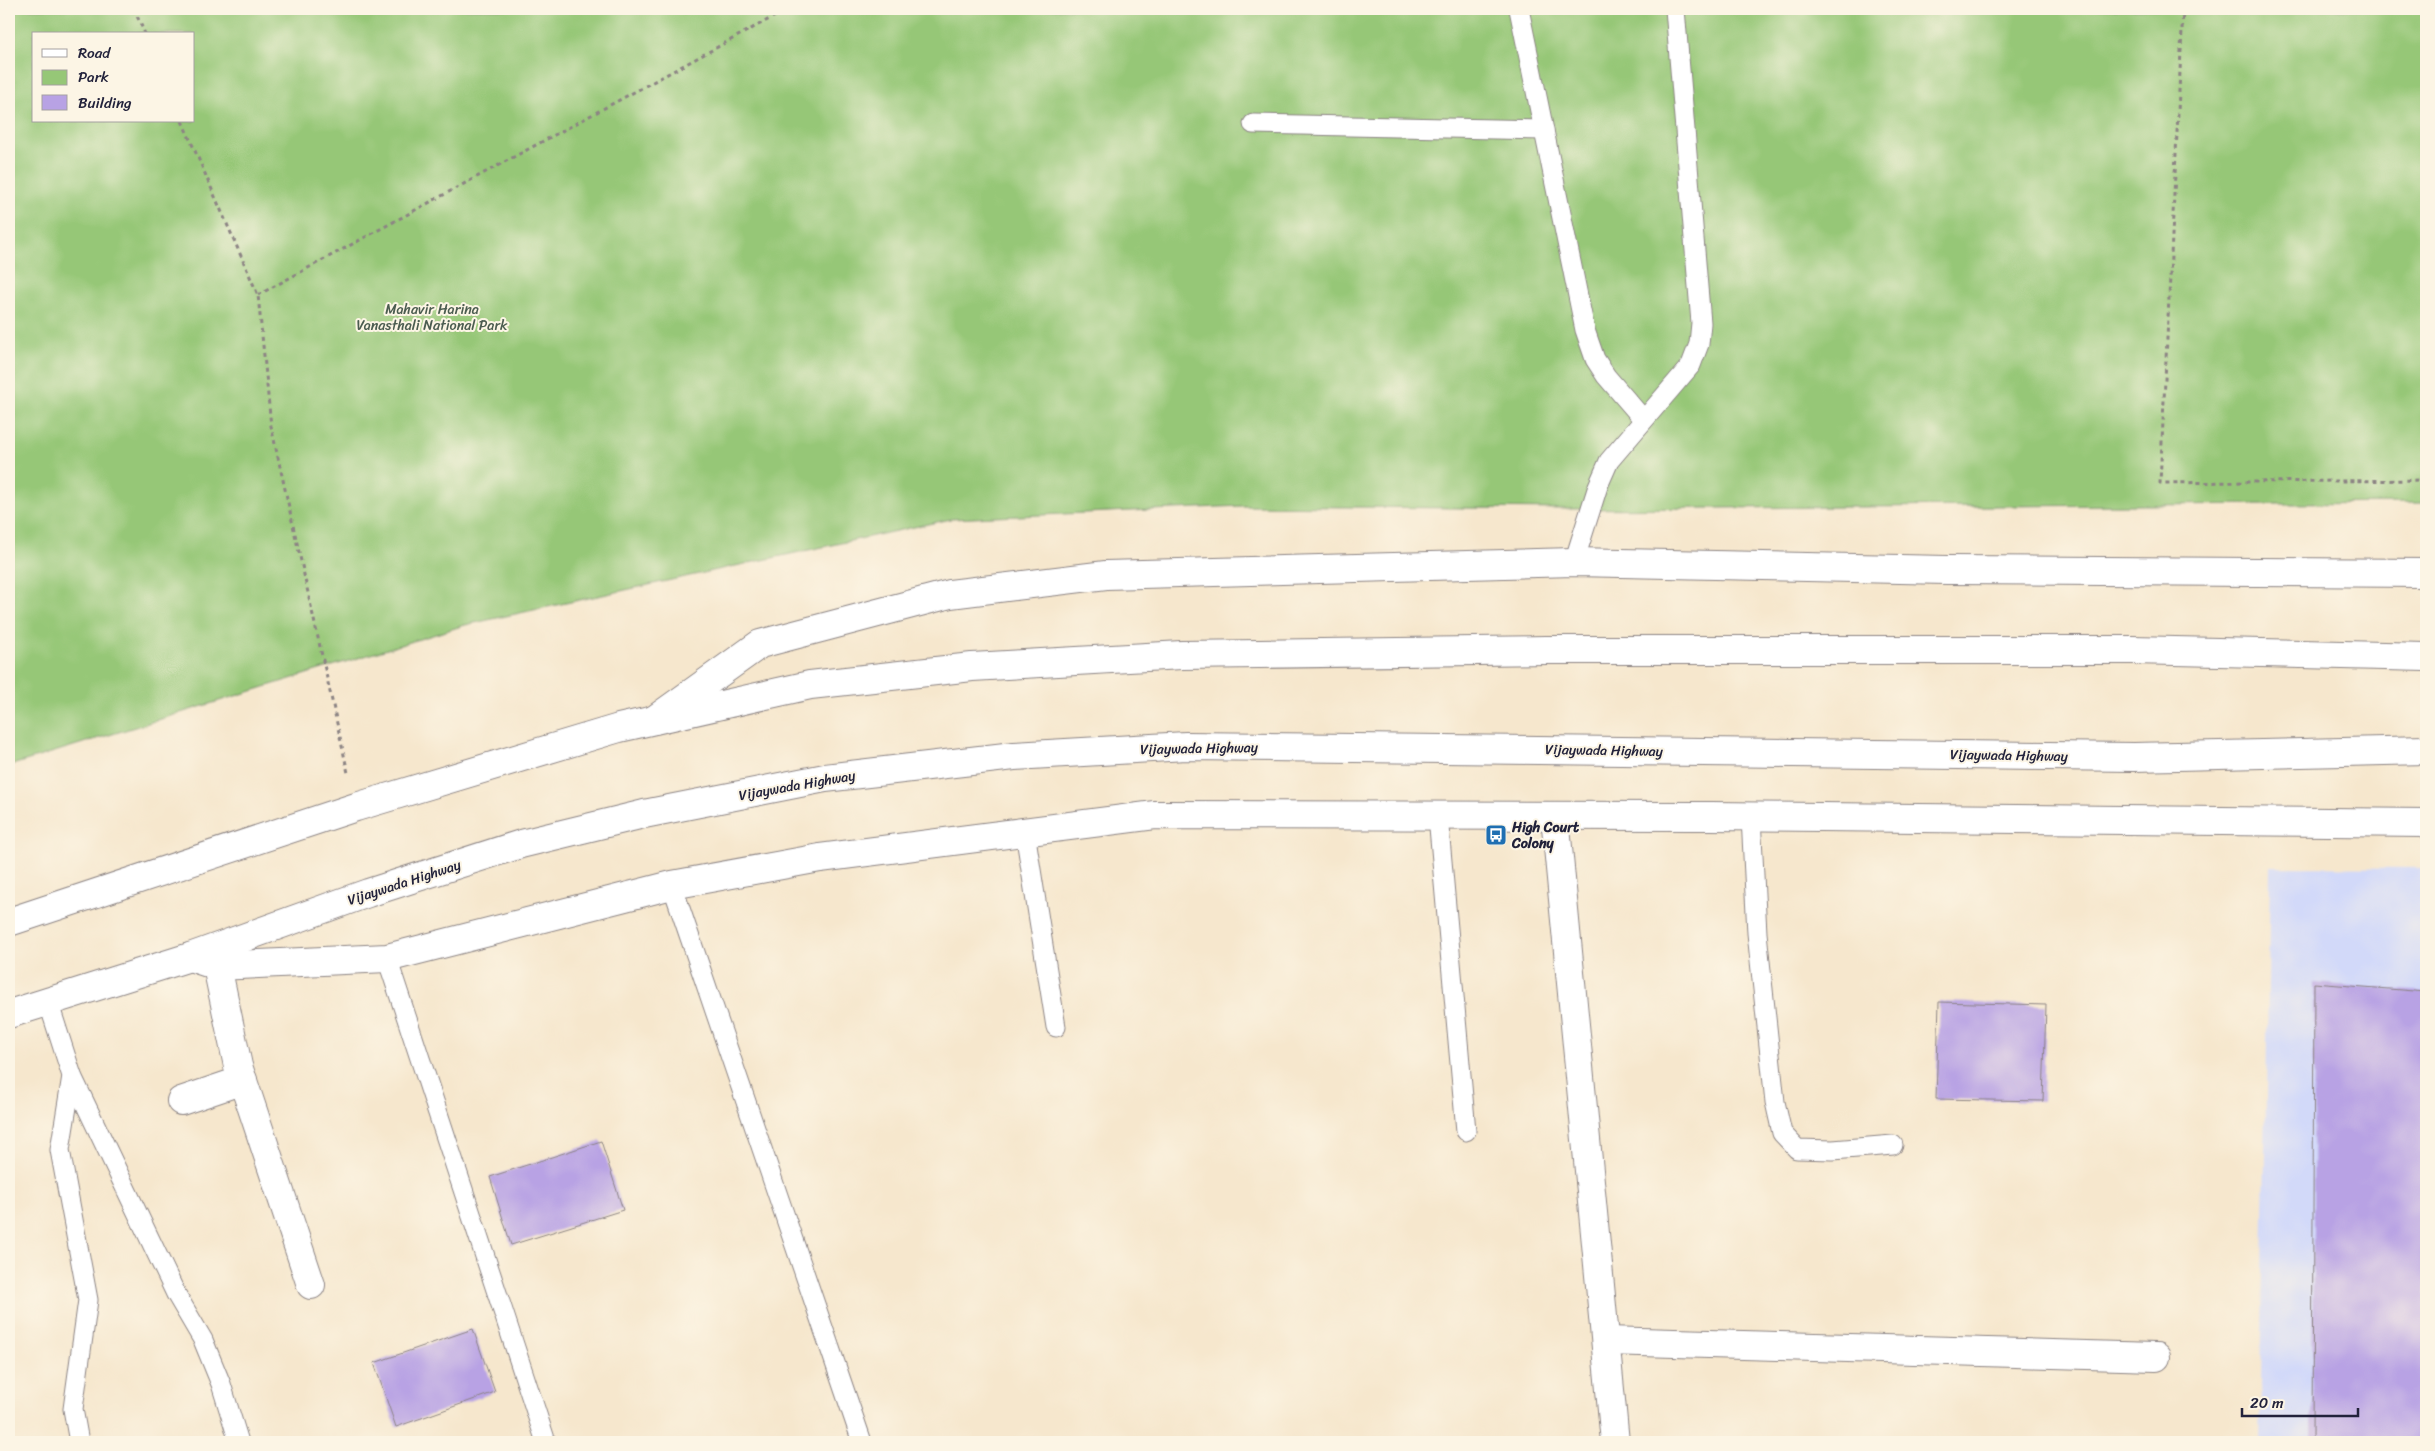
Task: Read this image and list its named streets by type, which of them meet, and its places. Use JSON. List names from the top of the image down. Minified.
{"streets":{"main road":["Vijaywada Highway"]},"parks":["Mahavir Harina Vanasthali National Park"],"places":{"bus stop":["High Court Colony"]},"legend":["Road","Park","Building"],"scale_bar":"20 m"}
